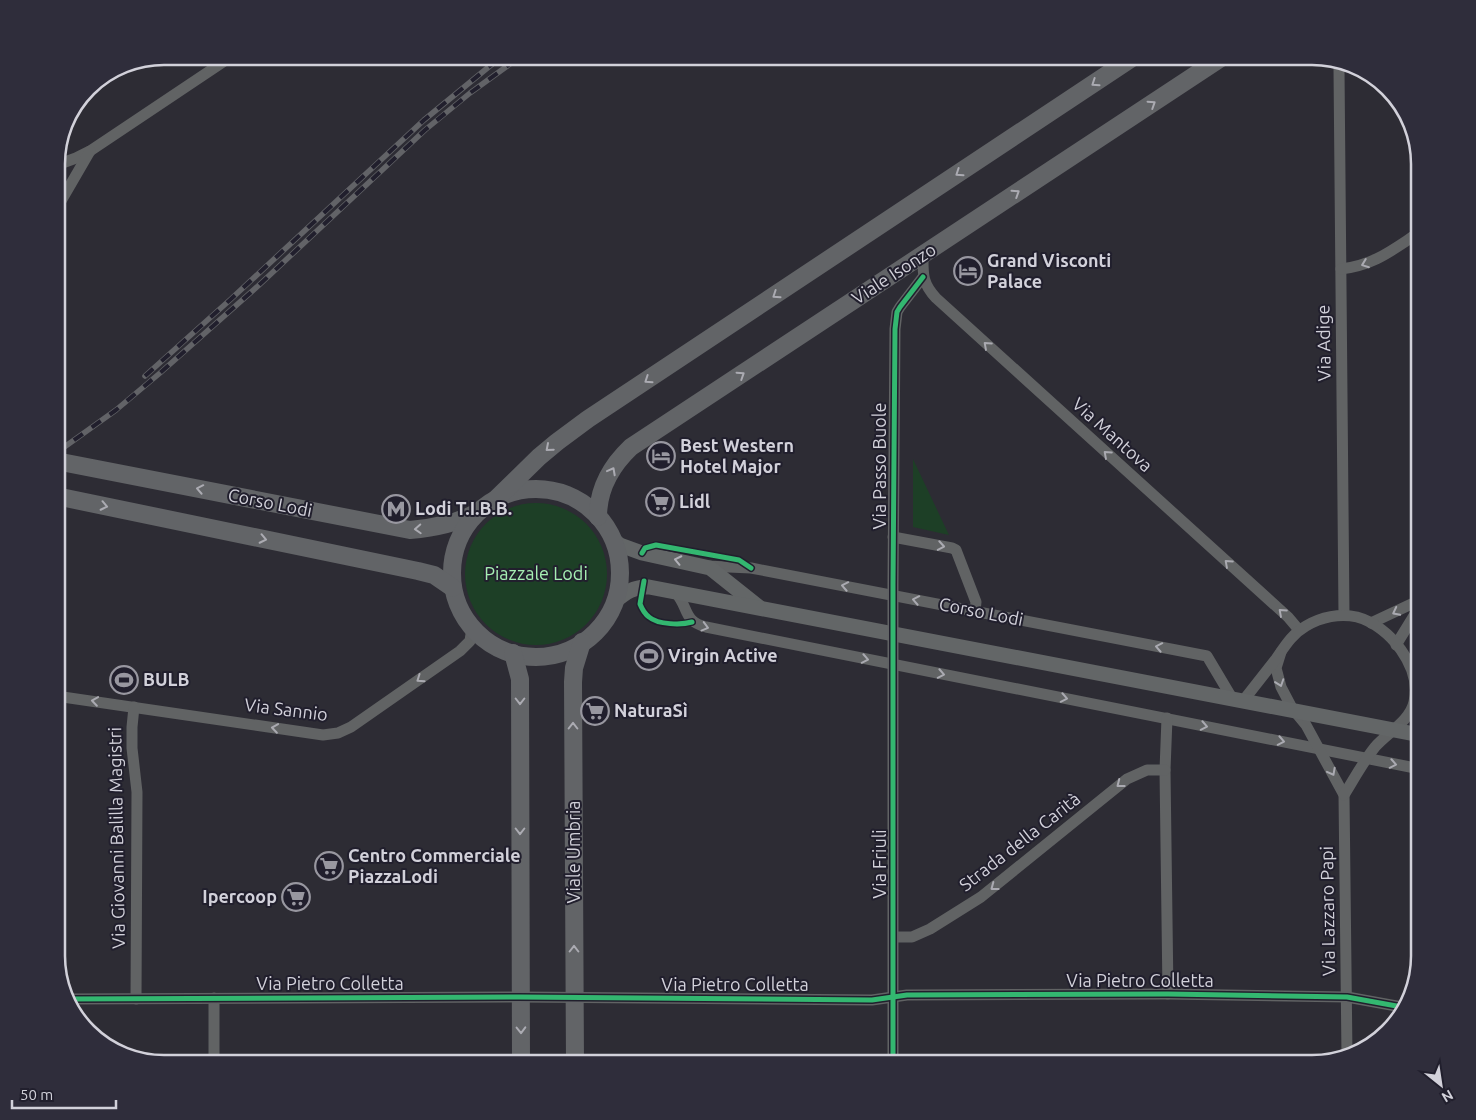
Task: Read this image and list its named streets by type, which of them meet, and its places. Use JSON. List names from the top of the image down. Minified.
{"streets":{"main road":["Viale Isonzo","Corso Lodi","Viale Umbria"],"street":["Via Adige","Via Mantova","Via Passo Buole","Via Sannio","Via Giovanni Balilla Magistri","Strada della Carità","Via Friuli","Via Lazzaro Papi","Via Pietro Colletta"]},"crossings":[["Viale Isonzo","Corso Lodi"],["Viale Isonzo","Via Sannio"],["Viale Isonzo","Viale Umbria"],["Via Mantova","Via Passo Buole"],["Via Passo Buole","Corso Lodi"],["Via Passo Buole","Via Friuli"],["Corso Lodi","Via Sannio"],["Corso Lodi","Viale Umbria"],["Corso Lodi","Via Lazzaro Papi"],["Via Sannio","Via Giovanni Balilla Magistri"],["Via Sannio","Viale Umbria"],["Via Giovanni Balilla Magistri","Via Pietro Colletta"],["Strada della Carità","Via Friuli"],["Viale Umbria","Via Pietro Colletta"],["Via Friuli","Via Pietro Colletta"],["Via Lazzaro Papi","Via Pietro Colletta"]],"one_way":["Via Mantova","Via Sannio","Strada della Carità"],"parks":["Piazzale Lodi"],"places":{"hotel":["Grand Visconti Palace","Best Western Hotel Major"],"supermarket":["Lidl","NaturaSì","Centro Commerciale PiazzaLodi","Ipercoop"],"metro station":["Lodi T.I.B.B."],"sports":["Virgin Active","BULB"]},"scale_bar":"50 m","north":"bottom right"}
